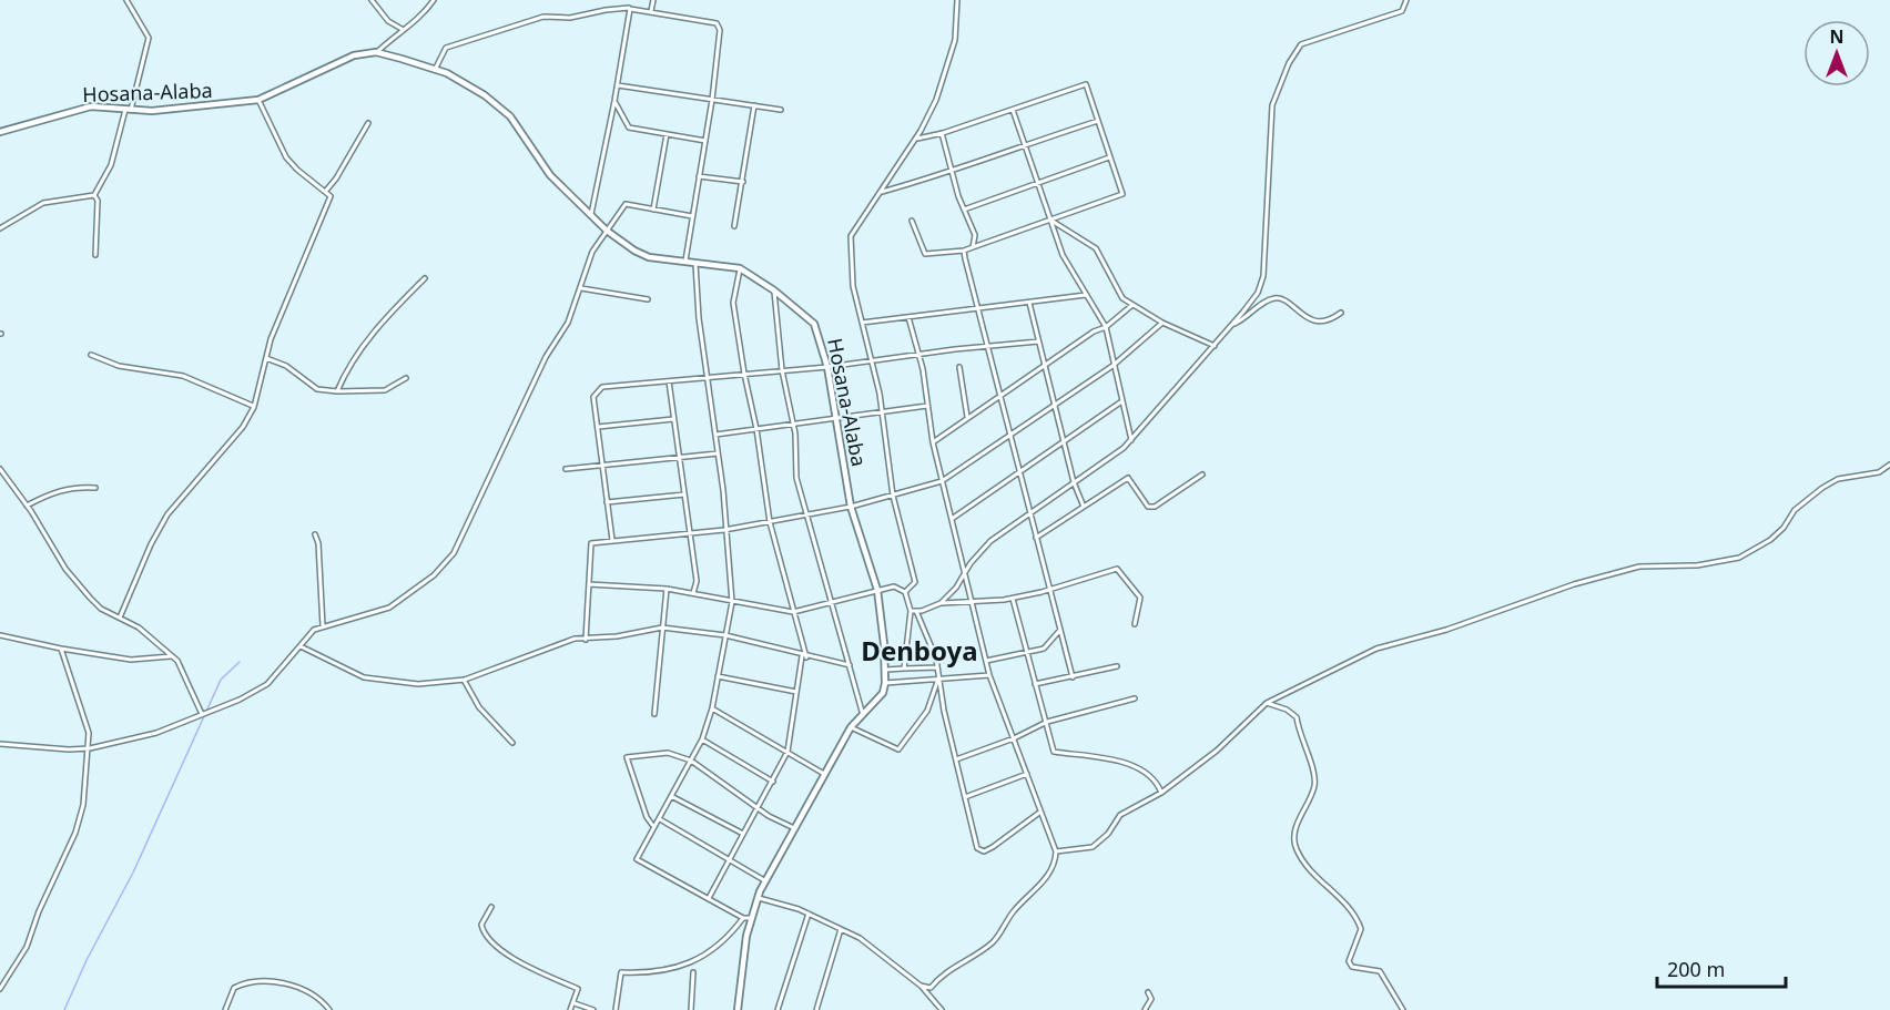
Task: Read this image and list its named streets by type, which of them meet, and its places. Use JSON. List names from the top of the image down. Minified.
{"streets":{"main road":["Hosana-Alaba"]},"districts":["Denboya"],"scale_bar":"200 m","north":"top"}
